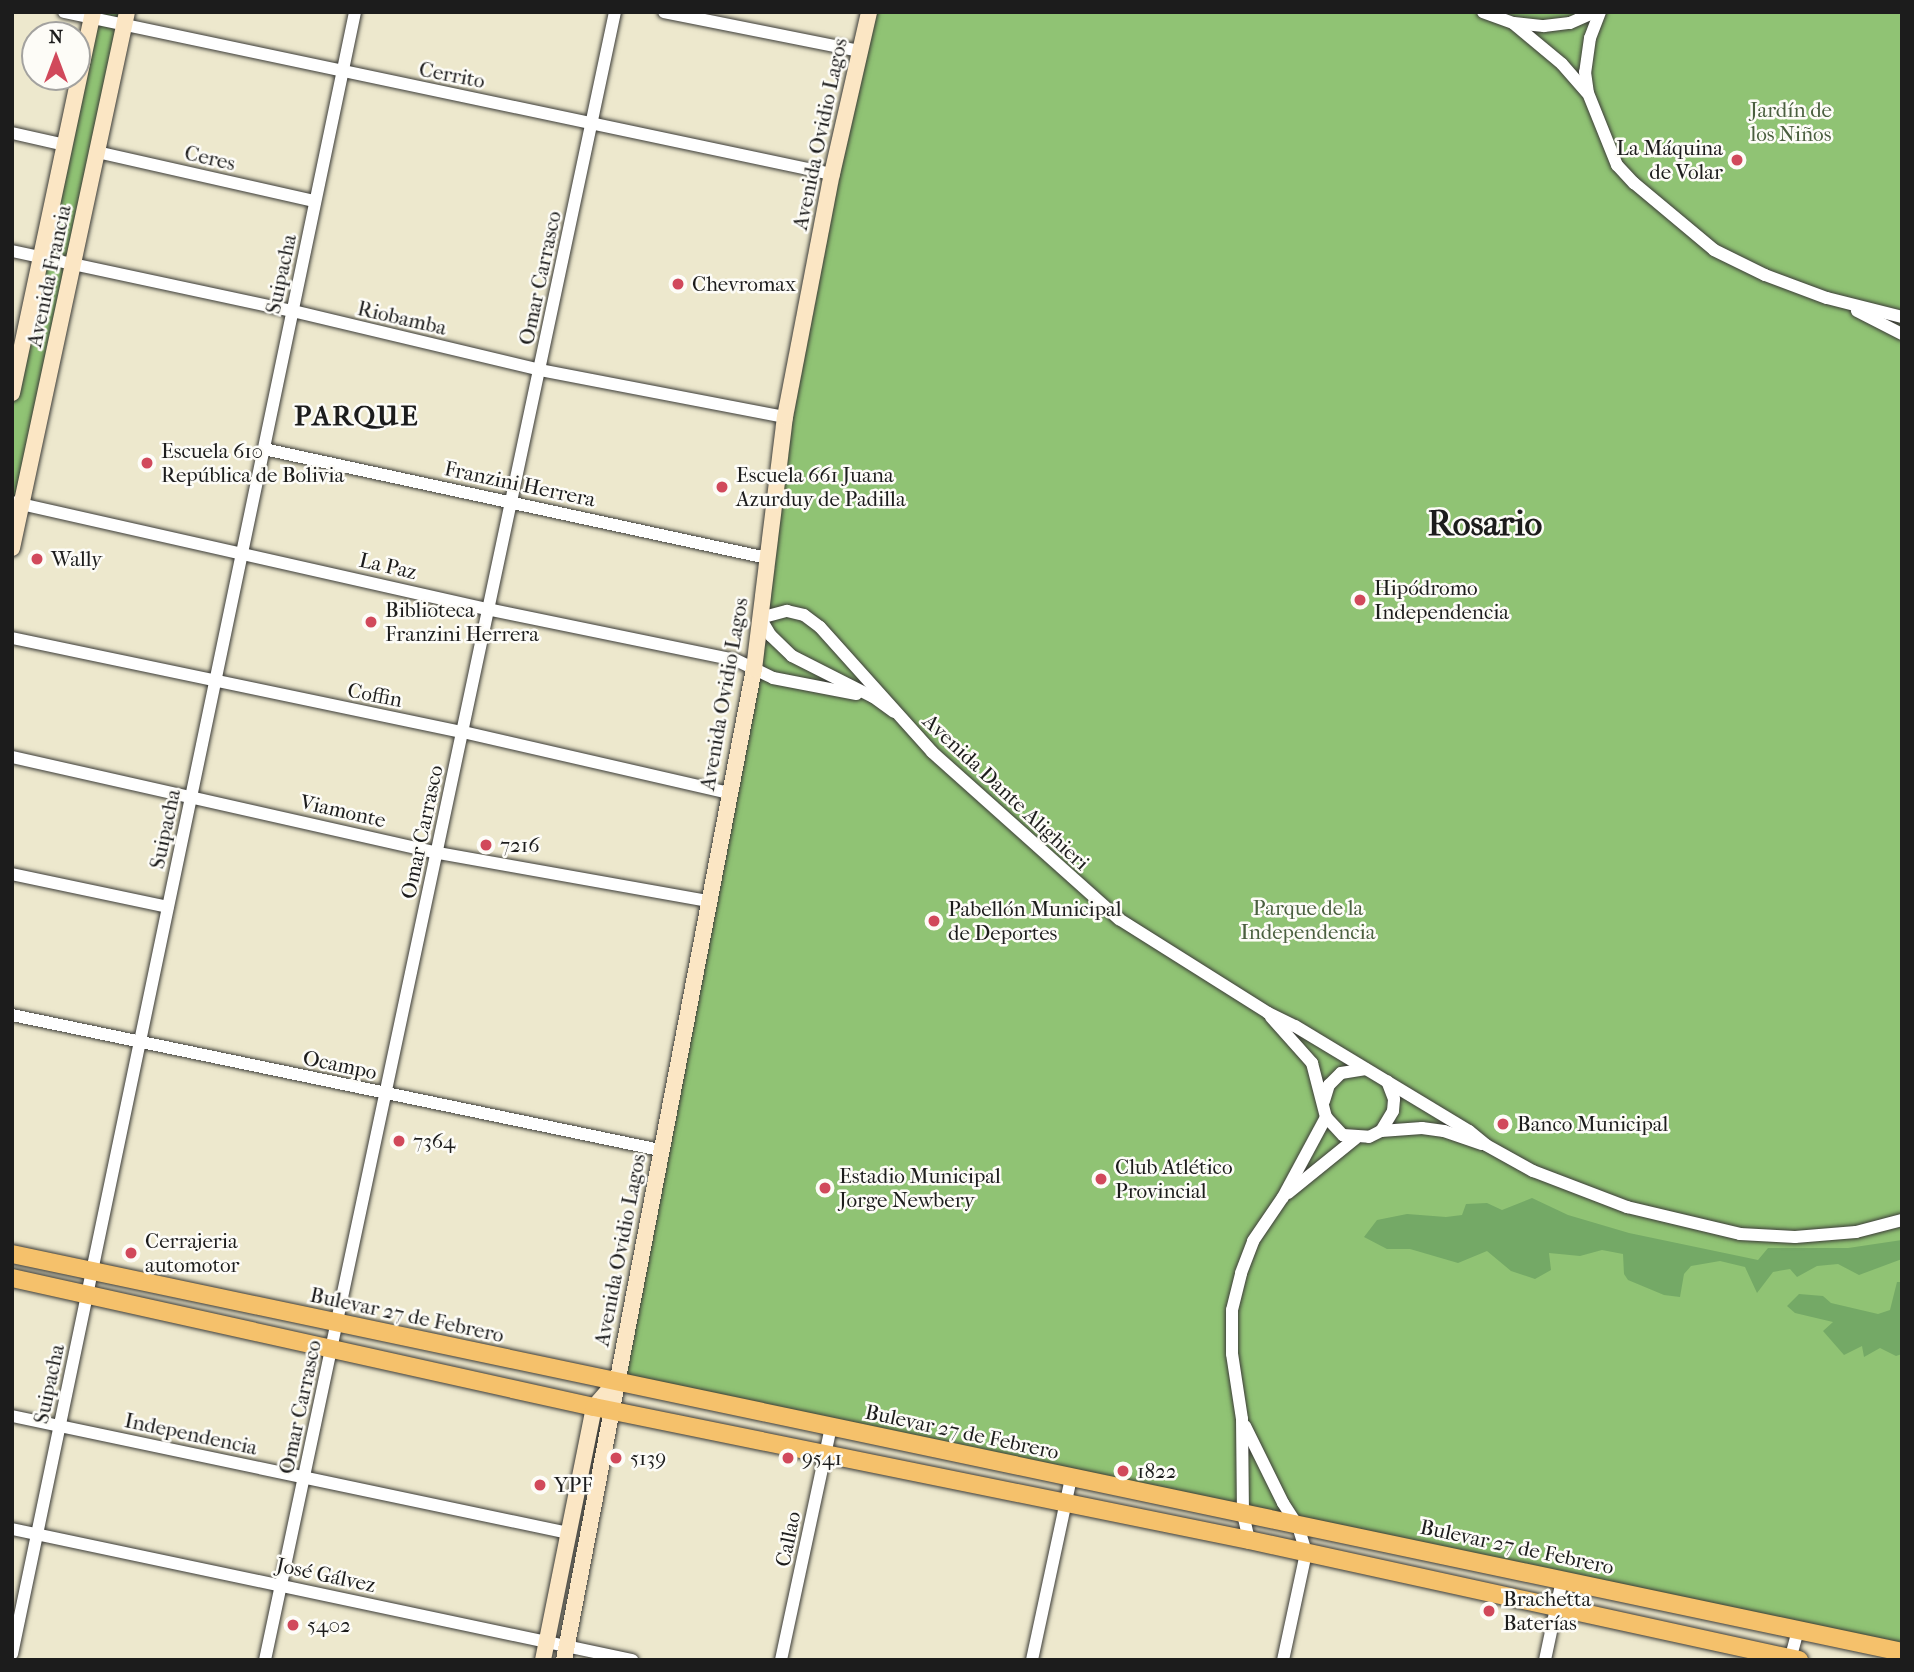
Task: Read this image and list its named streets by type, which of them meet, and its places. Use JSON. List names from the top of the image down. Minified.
{"streets":{"main road":["Avenida Ovidio Lagos","Avenida Francia","Bulevar 27 de Febrero"],"street":["Cerrito","Ceres","Suipacha","Omar Carrasco","Riobamba","Franzini Herrera","La Paz","Coffin","Avenida Dante Alighieri","Viamonte","Ocampo","Independencia","Callao","José Gálvez"]},"crossings":[["Cerrito","Avenida Ovidio Lagos"],["Cerrito","Suipacha"],["Cerrito","Avenida Francia"],["Cerrito","Omar Carrasco"],["Avenida Ovidio Lagos","Riobamba"],["Avenida Ovidio Lagos","Franzini Herrera"],["Avenida Ovidio Lagos","La Paz"],["Avenida Ovidio Lagos","Coffin"],["Avenida Ovidio Lagos","Avenida Dante Alighieri"],["Avenida Ovidio Lagos","Viamonte"],["Avenida Ovidio Lagos","Ocampo"],["Avenida Ovidio Lagos","Bulevar 27 de Febrero"],["Avenida Ovidio Lagos","José Gálvez"],["Ceres","Suipacha"],["Ceres","Avenida Francia"],["Suipacha","Riobamba"],["Suipacha","Franzini Herrera"],["Suipacha","La Paz"],["Suipacha","Coffin"],["Suipacha","Viamonte"],["Suipacha","Ocampo"],["Suipacha","Bulevar 27 de Febrero"],["Suipacha","Independencia"],["Suipacha","José Gálvez"],["Avenida Francia","Riobamba"],["Avenida Francia","La Paz"],["Omar Carrasco","Riobamba"],["Omar Carrasco","Franzini Herrera"],["Omar Carrasco","La Paz"],["Omar Carrasco","Coffin"],["Omar Carrasco","Viamonte"],["Omar Carrasco","Ocampo"],["Omar Carrasco","Bulevar 27 de Febrero"],["Omar Carrasco","Independencia"],["Omar Carrasco","José Gálvez"],["La Paz","Avenida Dante Alighieri"],["Bulevar 27 de Febrero","Callao"]],"districts":["PARQUE","Rosario"],"parks":["Jardín de los Niños","Parque de la Independencia"],"places":["La Máquina de Volar","Chevromax","Escuela 610 República de Bolivia","Escuela 661 Juana Azurduy de Padilla","Wally","Hipódromo Independencia","Biblioteca Franzini Herrera","7216","Pabellón Municipal de Deportes","Banco Municipal","7364","Club Atlético Provincial","Estadio Municipal Jorge Newbery","Cerrajeria automotor","5139","9541","1822","YPF","Brachetta Baterías","5402"],"north":"top"}
